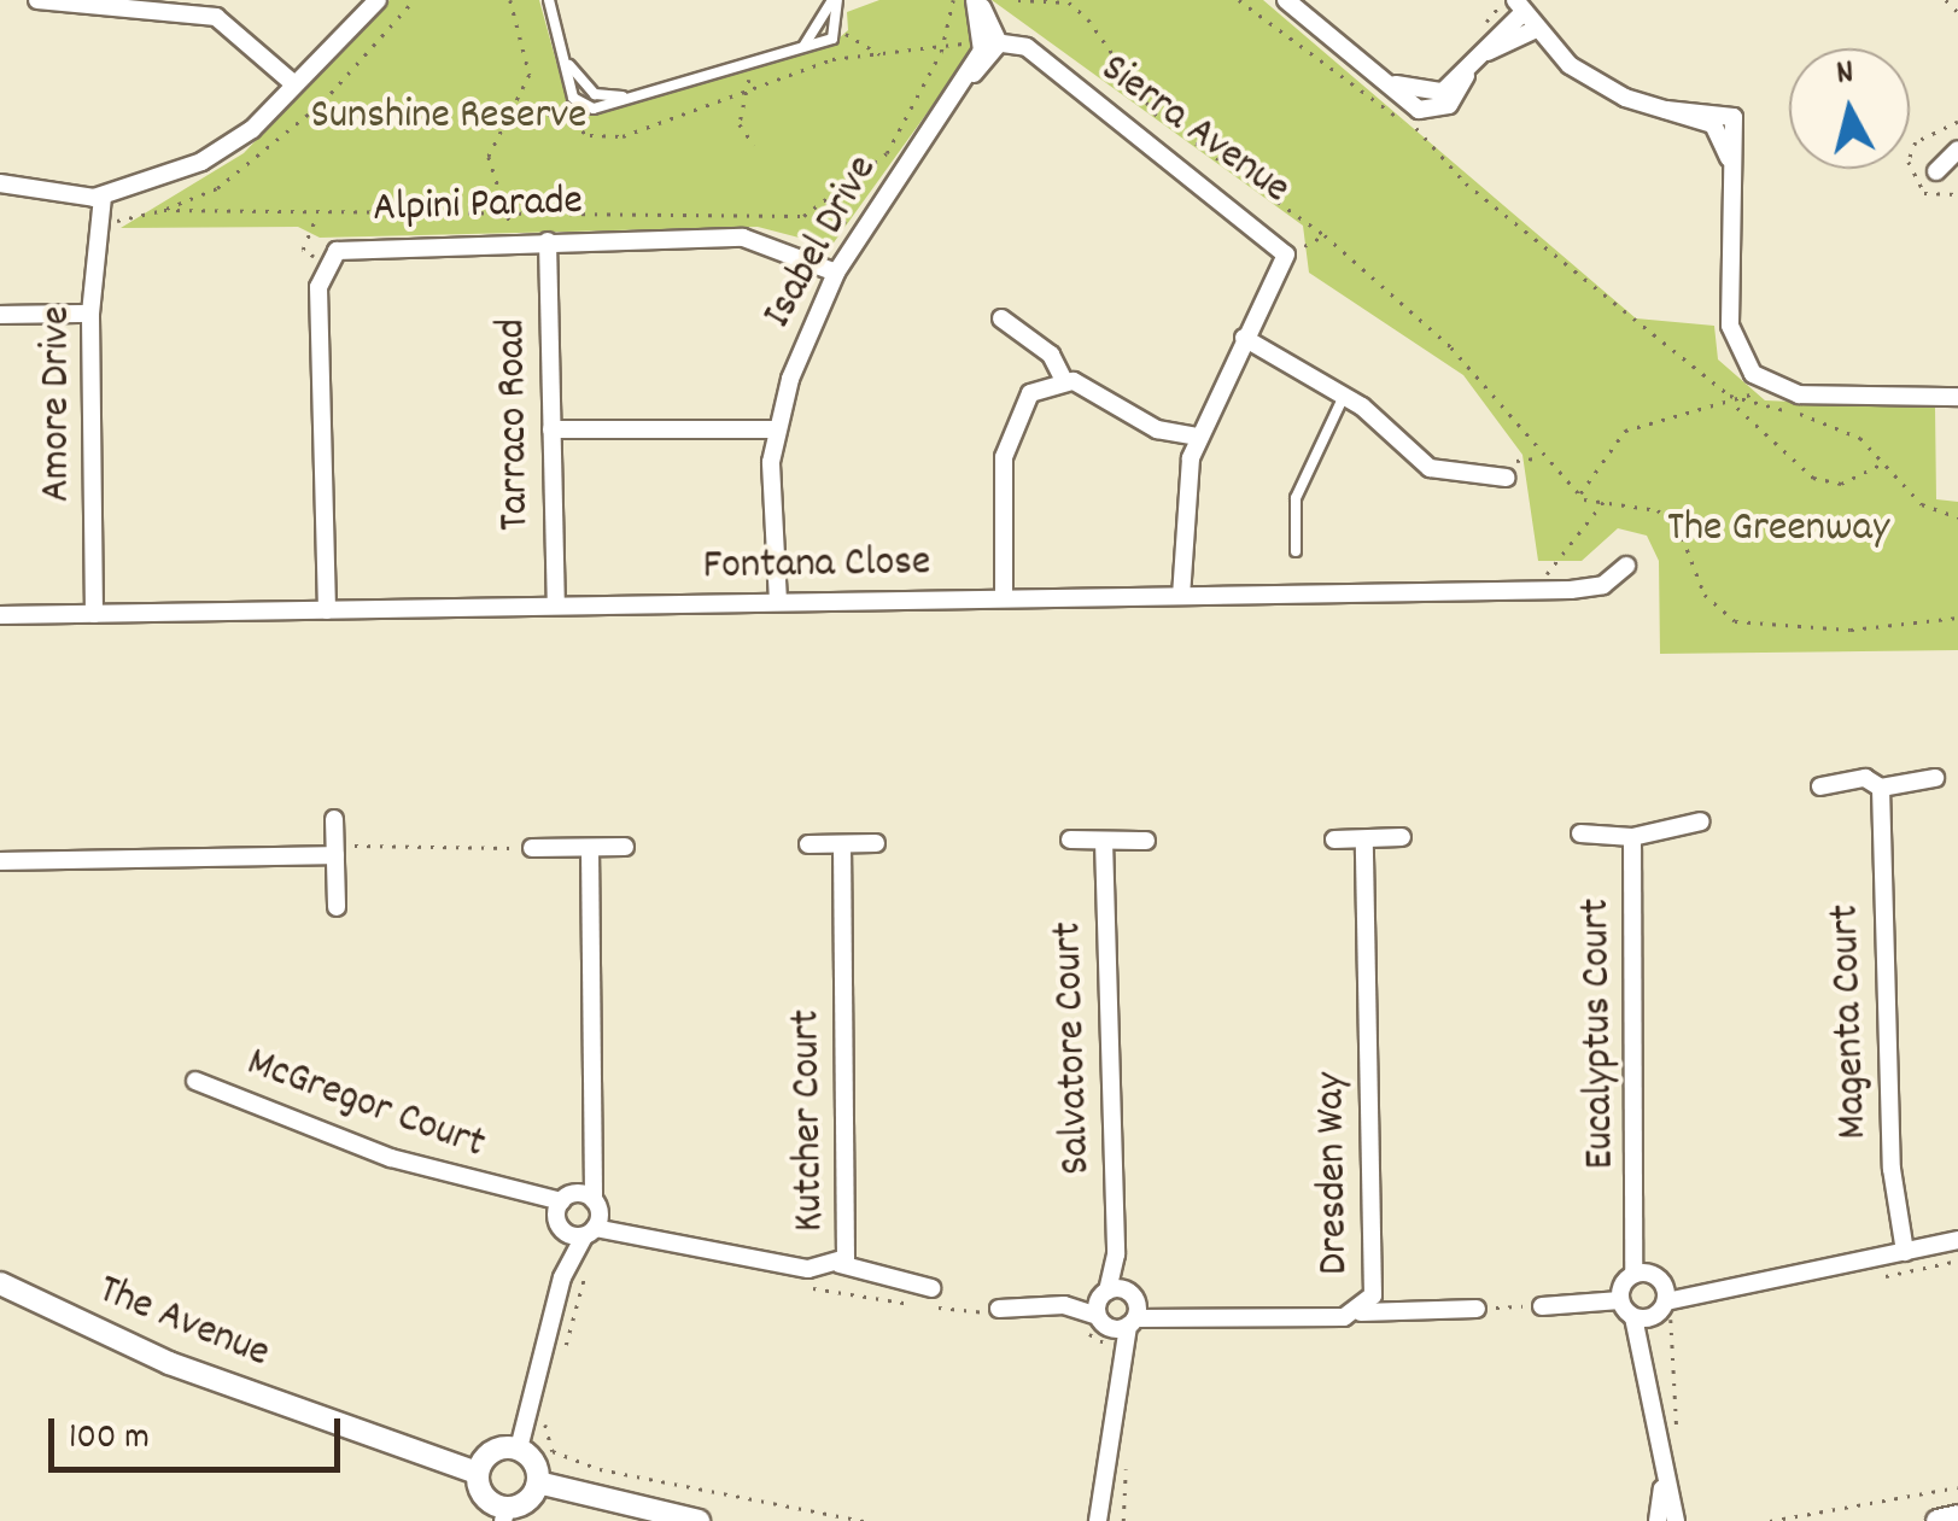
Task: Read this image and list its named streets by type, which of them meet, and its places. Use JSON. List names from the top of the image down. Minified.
{"streets":{"street":["Sierra Avenue","Alpini Parade","Isabel Drive","Amore Drive","Tarraco Road","Fontana Close","Magenta Court","Eucalyptus Court","Salvatore Court","McGregor Court","Kutcher Court","Dresden Way","The Avenue"]},"crossings":[["Sierra Avenue","Isabel Drive"],["Sierra Avenue","Fontana Close"],["Alpini Parade","Isabel Drive"],["Alpini Parade","Tarraco Road"],["Alpini Parade","Fontana Close"],["Isabel Drive","Fontana Close"],["Amore Drive","Fontana Close"],["Tarraco Road","Fontana Close"],["Salvatore Court","Dresden Way"],["McGregor Court","Kutcher Court"]],"parks":["Sunshine Reserve","The Greenway"],"scale_bar":"100 m","north":"top"}
